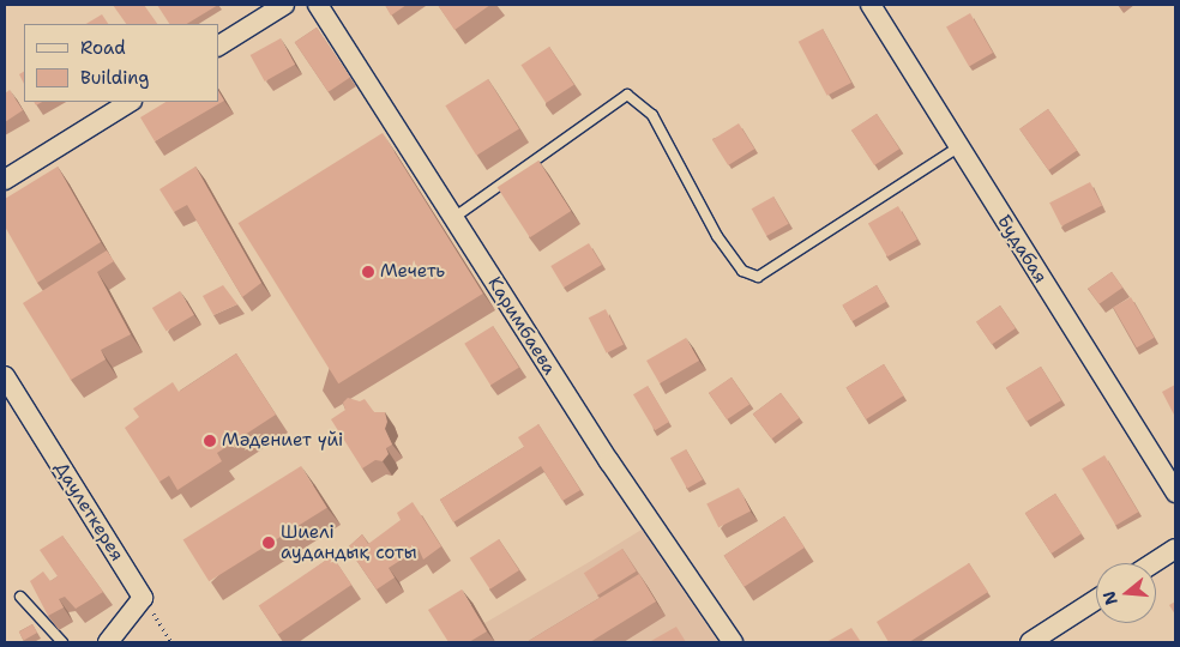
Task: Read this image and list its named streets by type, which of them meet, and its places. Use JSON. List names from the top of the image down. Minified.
{"streets":{"street":["Будабая","Каримбаева","Даулеткерея"]},"places":["Мечеть","Мәдениет үйі","Шиелі аудандық соты"],"legend":["Road","Building"],"north":"left"}
